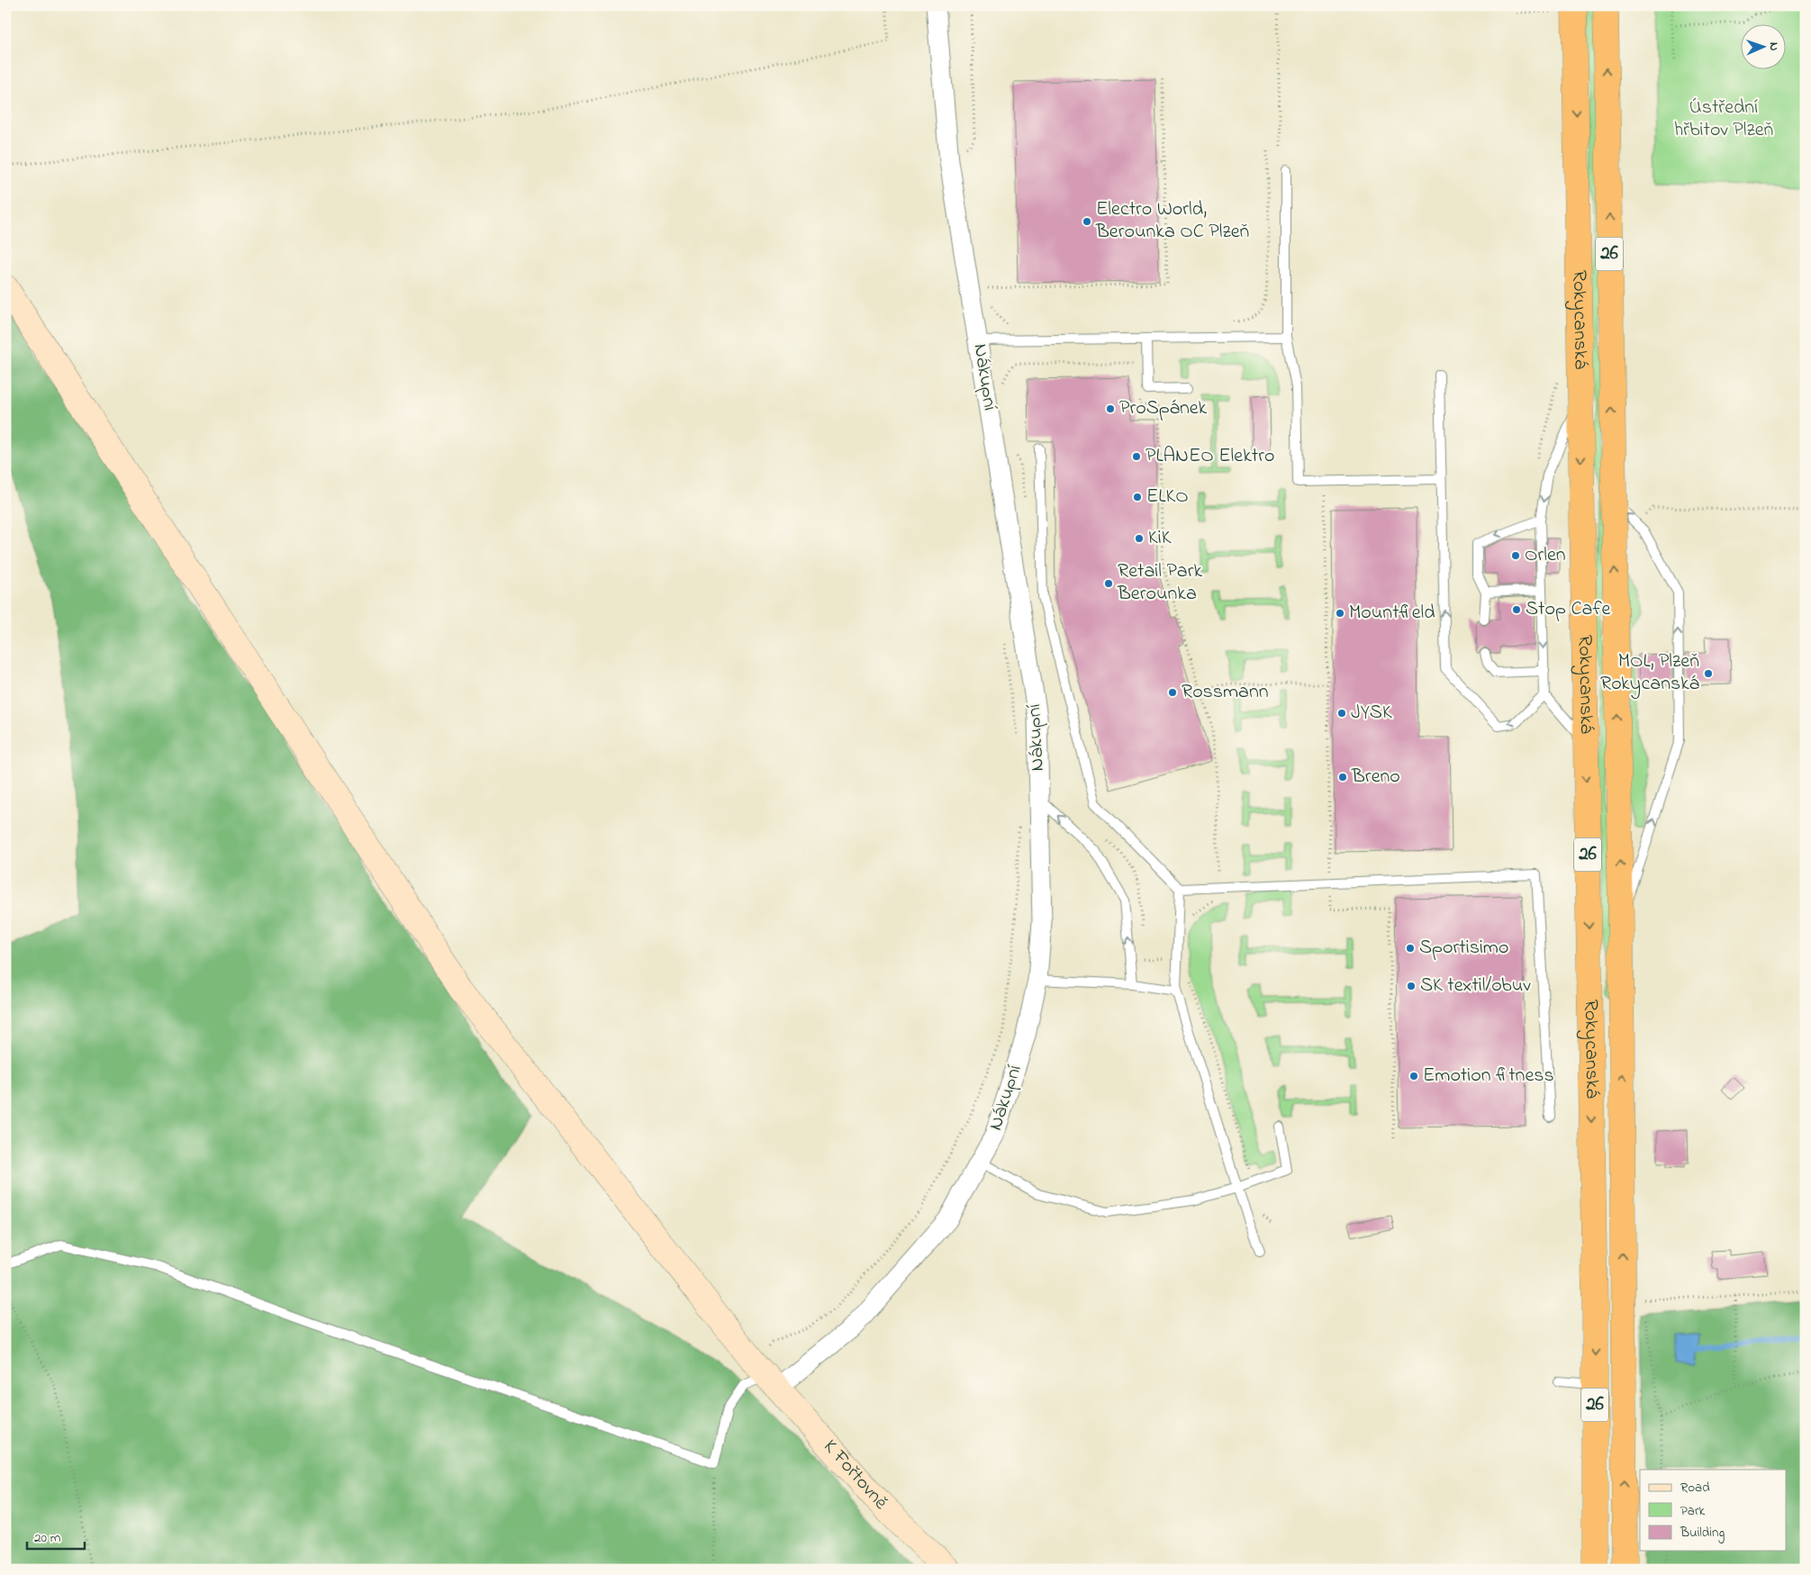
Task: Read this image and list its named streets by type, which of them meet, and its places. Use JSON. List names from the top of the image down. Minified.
{"streets":{"highway":["26","Rokycanská"],"street":["Nákupní","K Fořtovně"]},"crossings":[["26","Rokycanská"],["Nákupní","K Fořtovně"]],"parks":["Ústřední hřbitov Plzeň"],"places":["Electro World, Berounka OC Plzeň","ProSpánek","PLANEO Elektro","ELKO","KiK","Orlen","Retail Park Berounka","Stop Cafe","Mountfield","MOL, Plzeň Rokycanská","Rossmann","JYSK","Breno","Sportisimo","SK textil/obuv","Emotion fitness"],"legend":["Road","Park","Building"],"scale_bar":"20 m","north":"right"}
